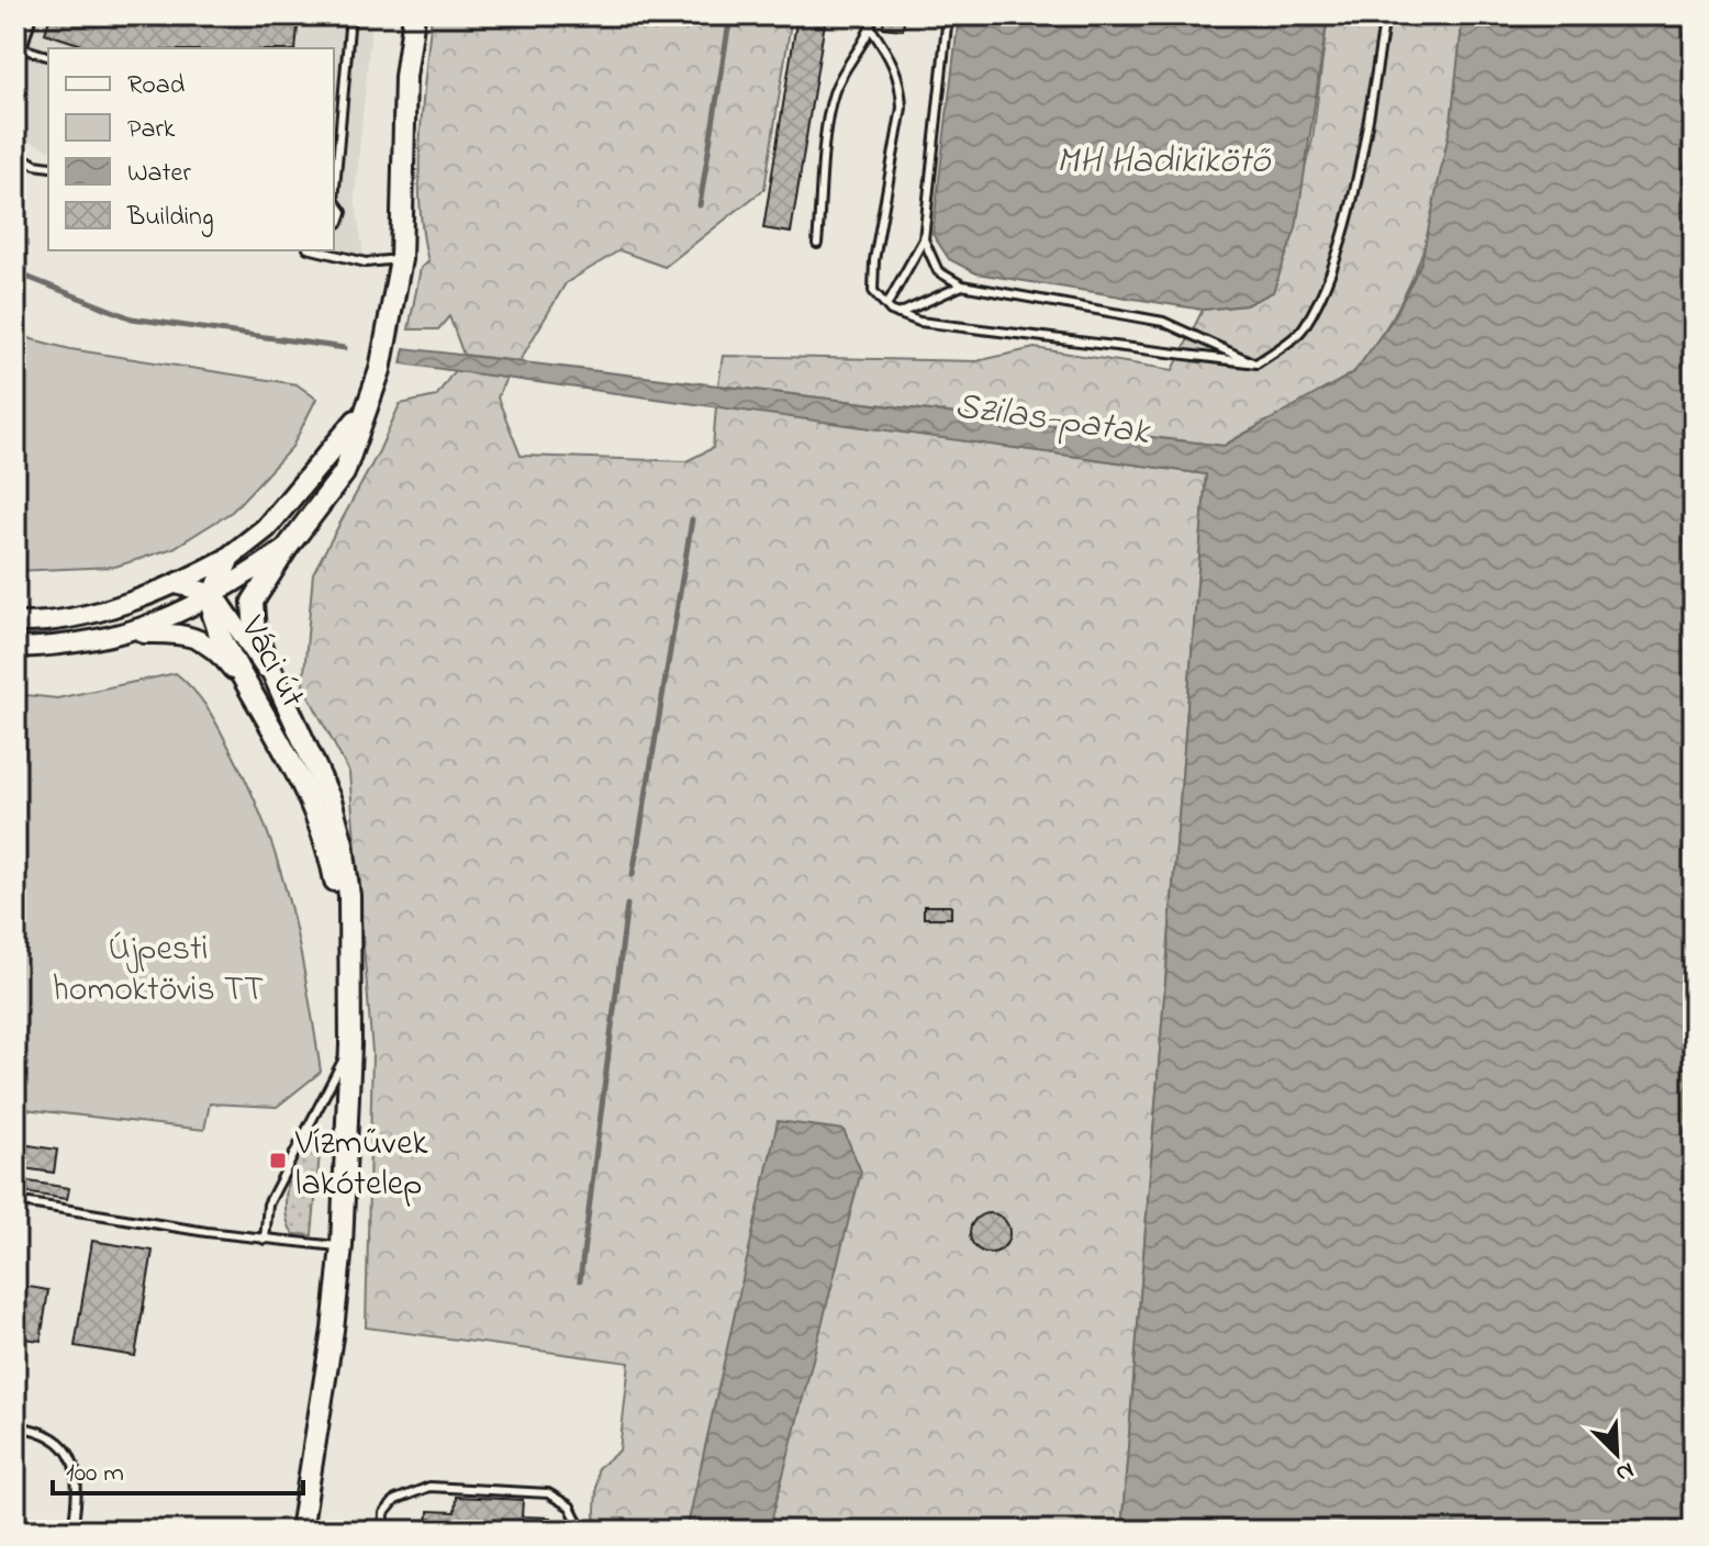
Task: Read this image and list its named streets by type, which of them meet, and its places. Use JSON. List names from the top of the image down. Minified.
{"streets":{"main road":["Váci út"]},"water":["MH Hadikikötő","Szilas-patak"],"parks":["Újpesti homoktövis TT"],"places":{"transit":["Vízművek lakótelep"]},"legend":["Road","Park","Water","Building"],"scale_bar":"100 m","north":"bottom right"}
